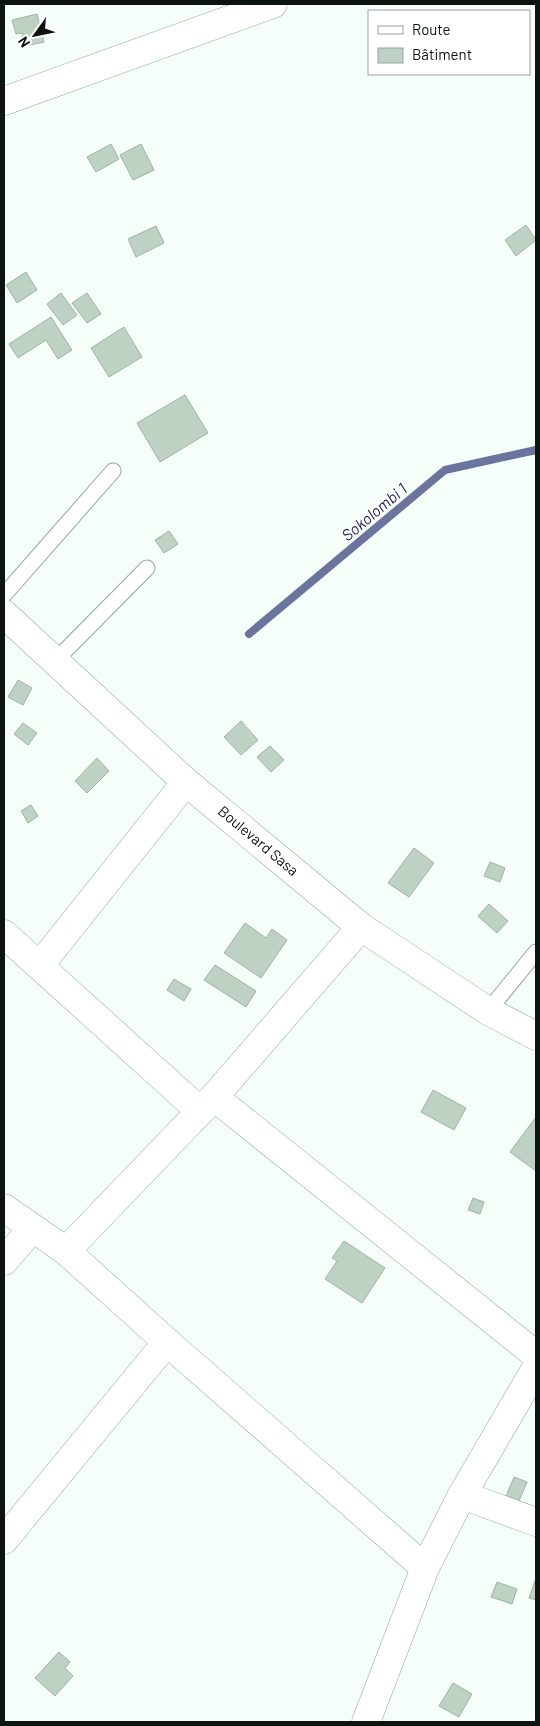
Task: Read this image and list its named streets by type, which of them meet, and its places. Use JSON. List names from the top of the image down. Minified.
{"streets":{"street":["Boulevard Sasa"]},"water":["Sokolombi 1"],"legend":["Route","Bâtiment"],"north":"bottom left"}
